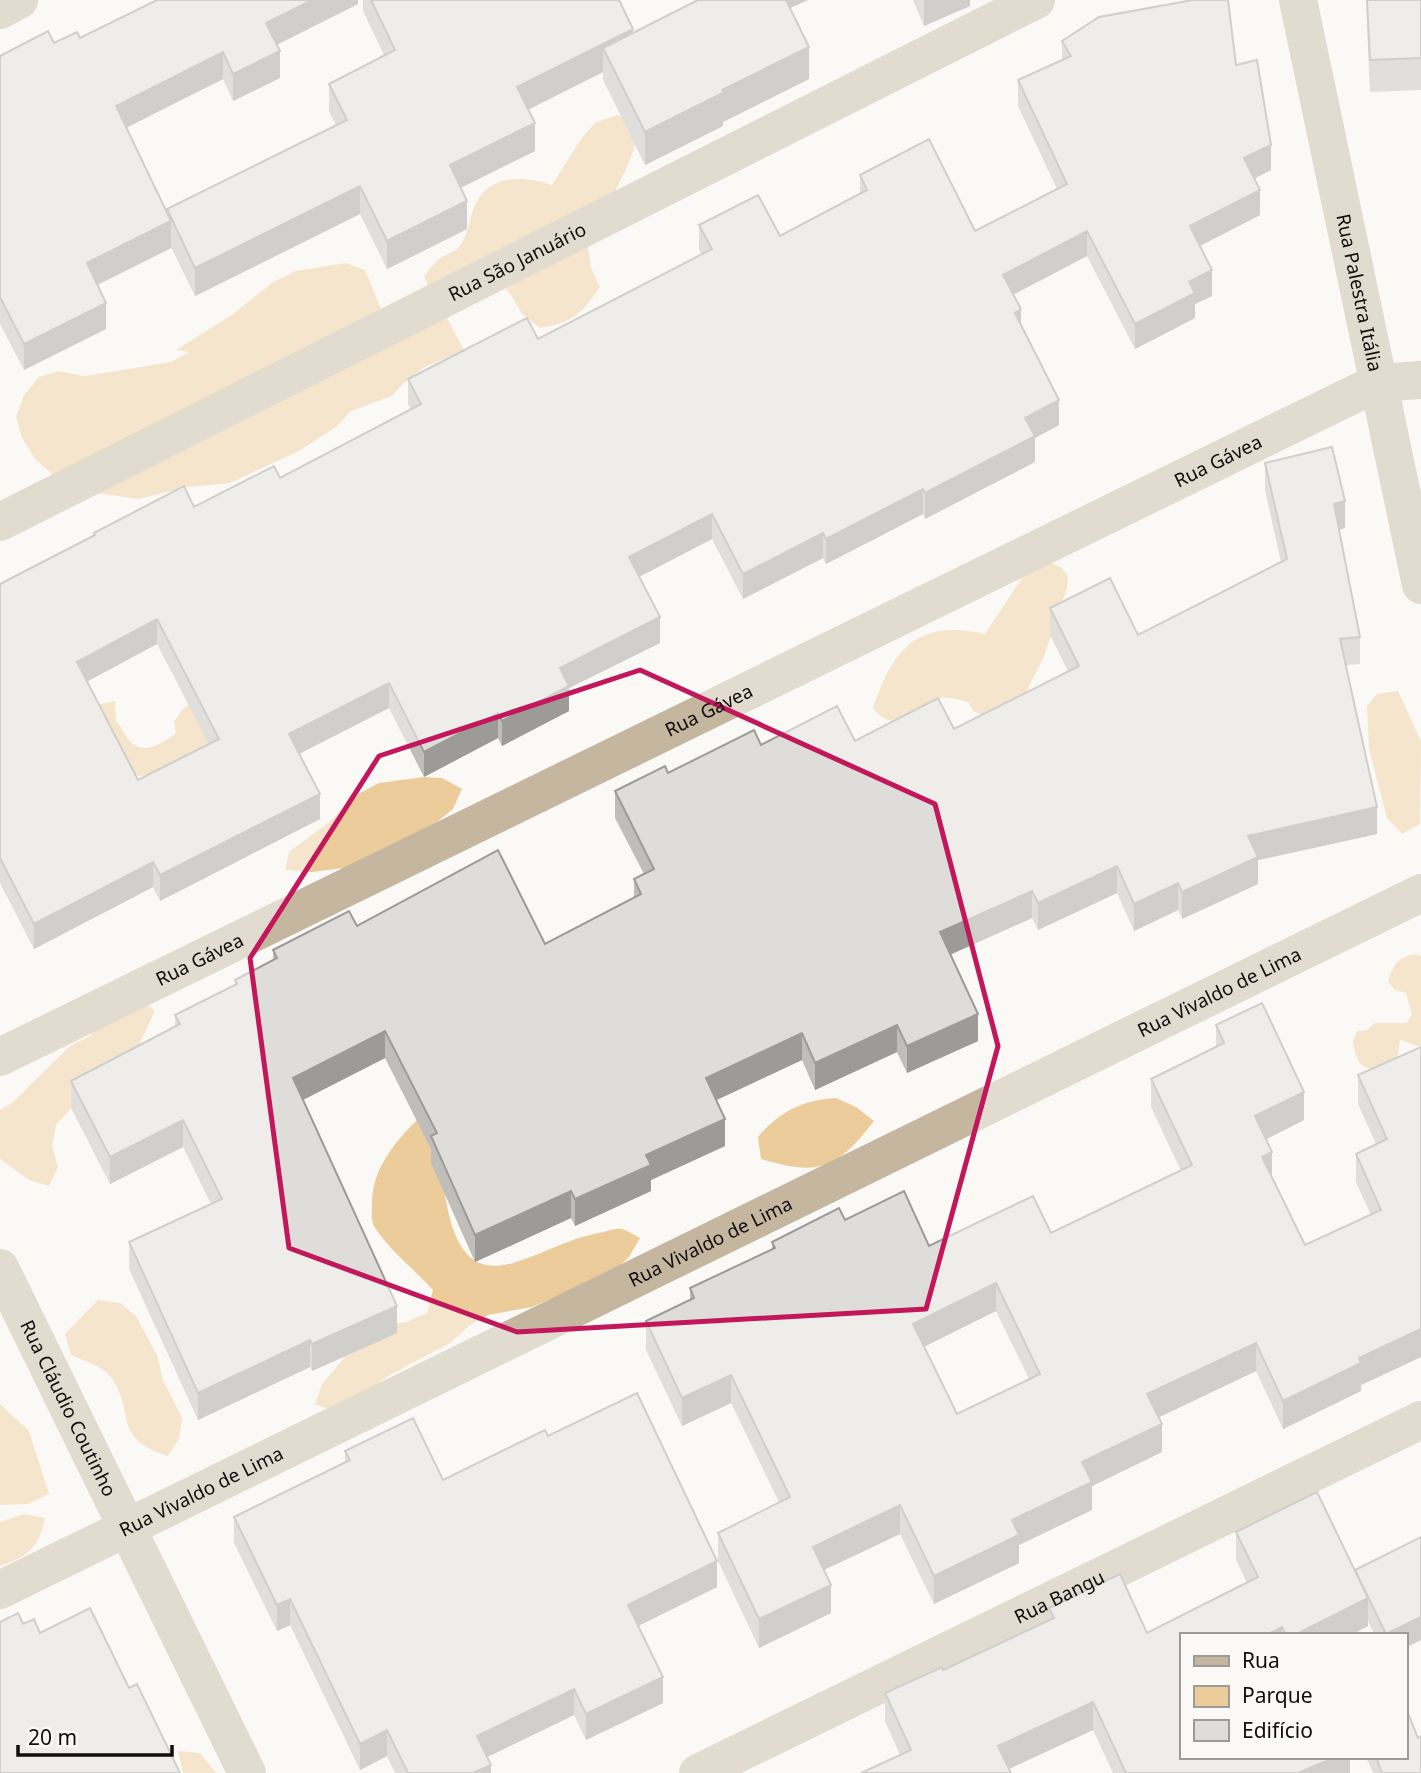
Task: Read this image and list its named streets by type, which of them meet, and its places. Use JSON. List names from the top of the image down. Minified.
{"streets":{"street":["Rua São Januário","Rua Palestra Itália","Rua Gávea","Rua Vivaldo de Lima","Rua Cláudio Coutinho","Rua Bangu"]},"crossings":[["Rua Palestra Itália","Rua Gávea"],["Rua Vivaldo de Lima","Rua Cláudio Coutinho"]],"legend":["Rua","Parque","Edifício"],"scale_bar":"20 m"}
